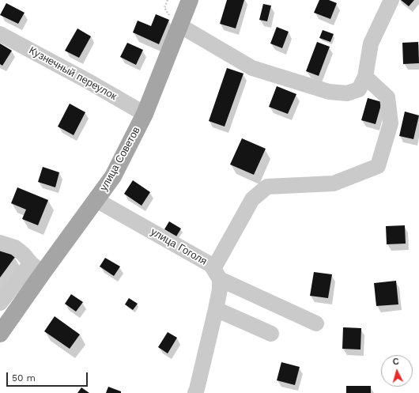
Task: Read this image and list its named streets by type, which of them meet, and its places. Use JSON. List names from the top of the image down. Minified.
{"streets":{"main road":["улица Советов"],"street":["Кузнечный переулок","улица Гоголя"]},"crossings":[["Кузнечный переулок","улица Советов"],["улица Советов","улица Гоголя"]],"scale_bar":"50 m","north":"top"}
